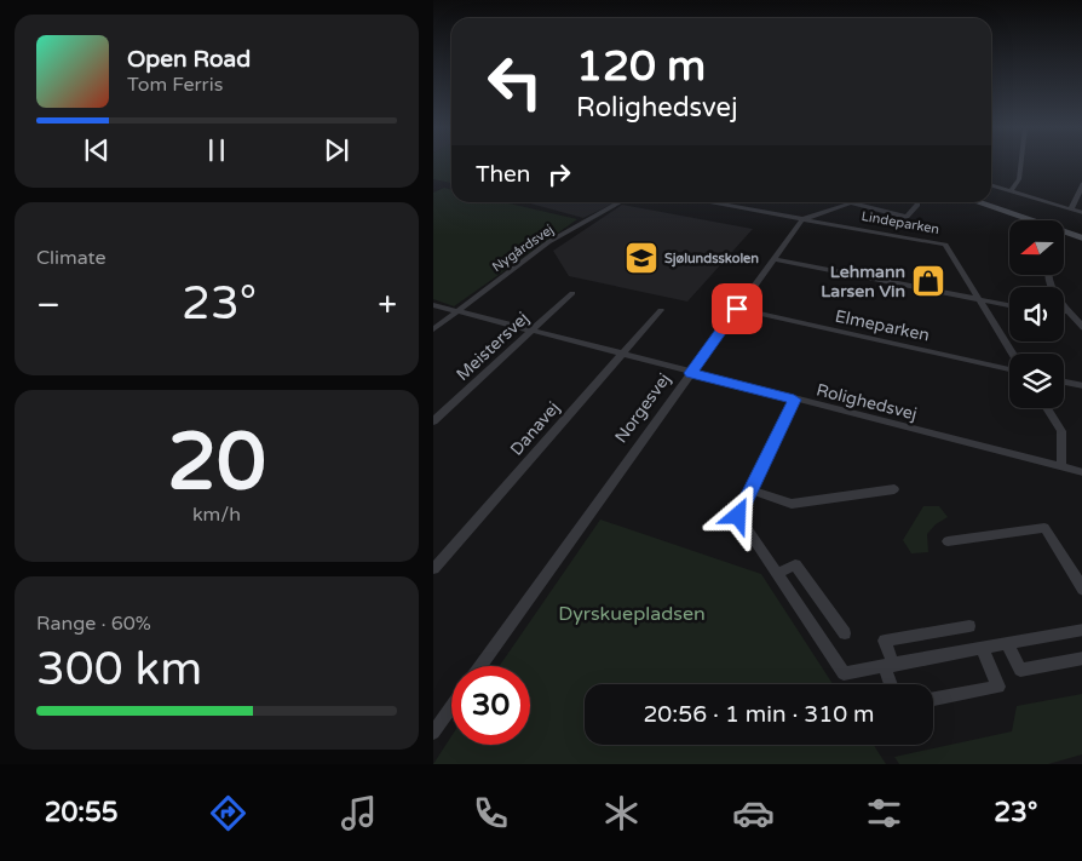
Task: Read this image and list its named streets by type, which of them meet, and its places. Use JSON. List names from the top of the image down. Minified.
{"streets":{"street":["Lindeparken","Nygårdsvej","Elmeparken","Meistersvej","Rolighedsvej","Norgesvej","Danavej"]},"crossings":[["Lindeparken","Norgesvej"],["Nygårdsvej","Rolighedsvej"],["Elmeparken","Norgesvej"],["Meistersvej","Rolighedsvej"],["Rolighedsvej","Norgesvej"],["Rolighedsvej","Danavej"]],"parks":["Dyrskuepladsen"],"places":{"school or university":["Sjølundsskolen"],"shop":["Lehmann Larsen Vin"]},"north":"left","page":{"turn":["120 m","Rolighedsvej"],"song":["Open Road","Tom Ferris"],"then":"Then","tile":["Climate",["20","km/h"],["Range · 60%","300 km"]],"heat":["−","23°","+"],"limit":"30","trip":"20:56 · 1 min · 310 m","tabs":["20:55","23°"]}}
